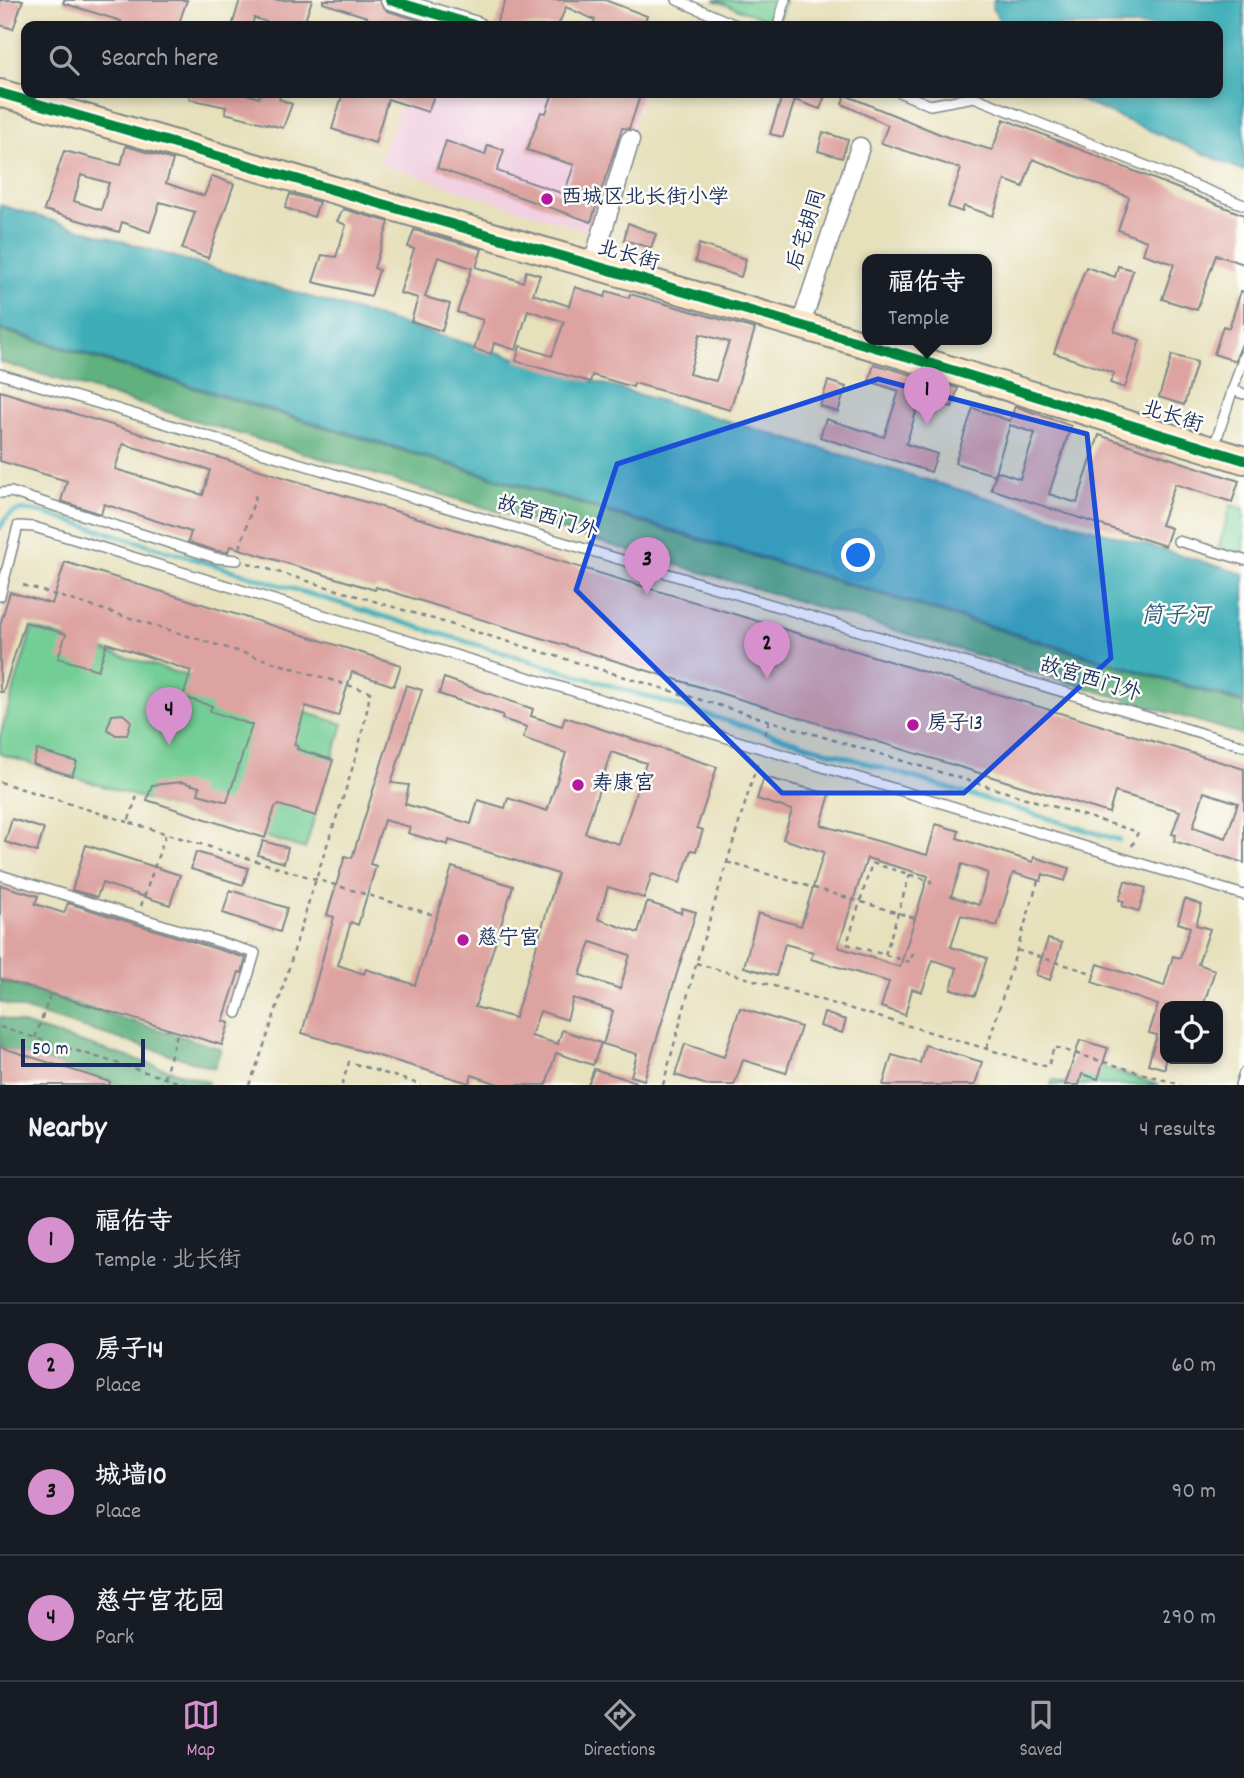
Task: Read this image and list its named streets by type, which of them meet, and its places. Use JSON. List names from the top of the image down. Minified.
{"streets":{"street":["后宅胡同","北长街"],"lane":["故宫西门外"]},"crossings":[["后宅胡同","北长街"]],"water":["筒子河"],"places":["西城区北长街小学","房子13","寿康宫","慈宁宫"],"scale_bar":"50 m","page":{"search":"Search here","popup":["福佑寺","Temple"],"pins":["1","3","2","4"],"scale":"50 m","heading":["Nearby","4 results"],"list":[{"mark":"1","name":"福佑寺","note":"Temple · 北长街","value":"60 m"},{"mark":"2","name":"房子14","note":"Place","value":"60 m"},{"mark":"3","name":"城墙10","note":"Place","value":"90 m"},{"mark":"4","name":"慈宁宫花园","note":"Park","value":"290 m"}],"nav":["Map","Directions","Saved"]}}
